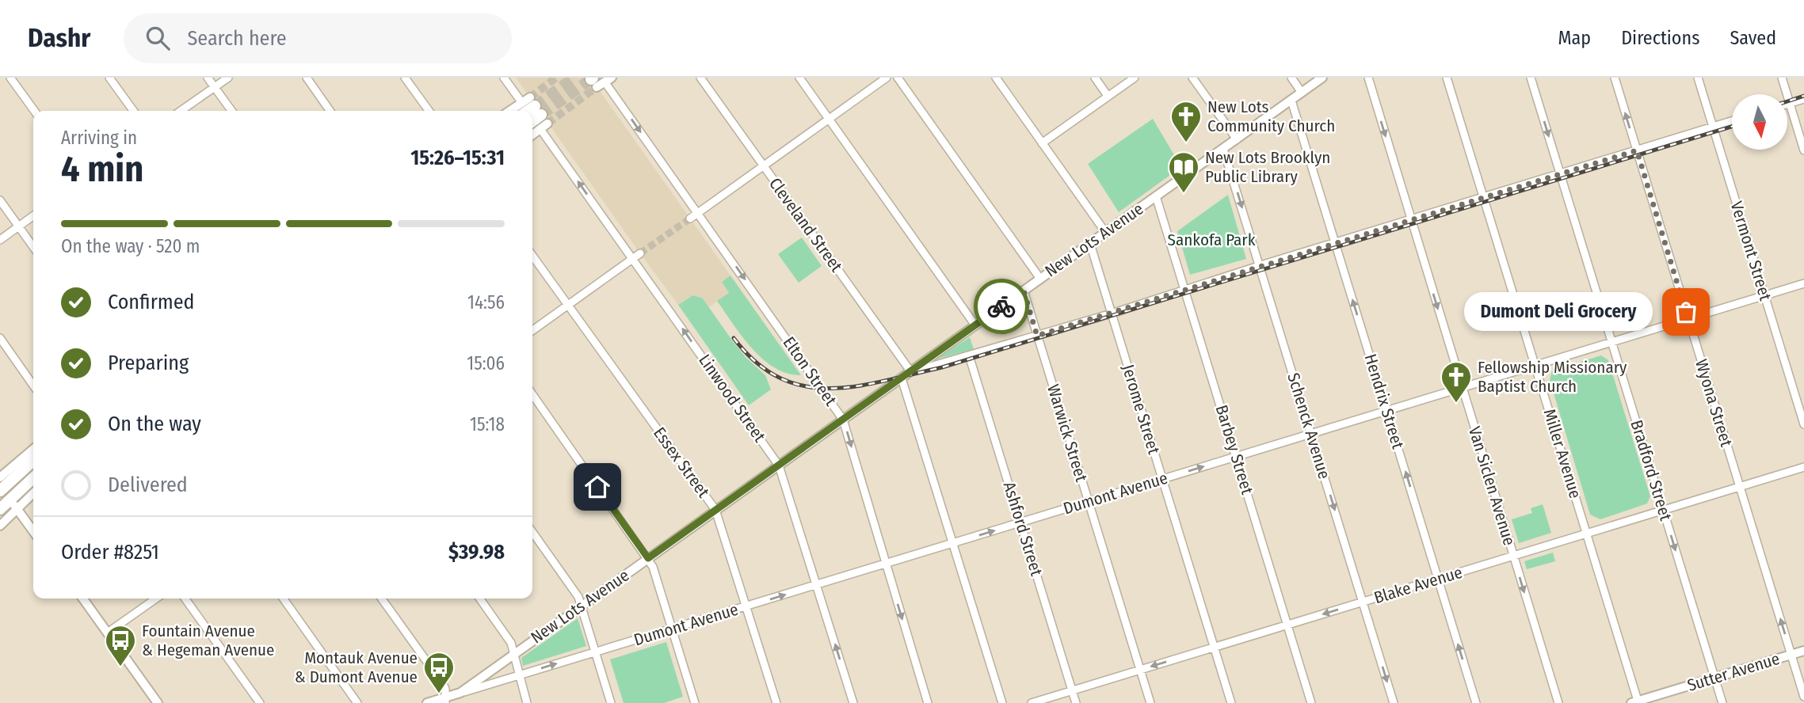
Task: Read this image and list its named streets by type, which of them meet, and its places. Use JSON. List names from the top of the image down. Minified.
{"streets":{"street":["Cleveland Street","New Lots Avenue","Vermont Street","Elton Street","Linwood Street","Hendrix Street","Wyona Street","Jerome Street","Schenck Avenue","Warwick Street","Barbey Street","Miller Avenue","Essex Street","Bradford Street","Van Siclen Avenue","Dumont Avenue","Ashford Street","Blake Avenue","Sutter Avenue"]},"crossings":[["Cleveland Street","New Lots Avenue"],["New Lots Avenue","Elton Street"],["New Lots Avenue","Linwood Street"],["New Lots Avenue","Hendrix Street"],["New Lots Avenue","Jerome Street"],["New Lots Avenue","Schenck Avenue"],["New Lots Avenue","Warwick Street"],["New Lots Avenue","Barbey Street"],["New Lots Avenue","Essex Street"],["New Lots Avenue","Dumont Avenue"],["Vermont Street","Dumont Avenue"],["Elton Street","Dumont Avenue"],["Linwood Street","Dumont Avenue"],["Hendrix Street","Dumont Avenue"],["Hendrix Street","Blake Avenue"],["Wyona Street","Dumont Avenue"],["Wyona Street","Blake Avenue"],["Wyona Street","Sutter Avenue"],["Jerome Street","Dumont Avenue"],["Jerome Street","Blake Avenue"],["Schenck Avenue","Dumont Avenue"],["Schenck Avenue","Blake Avenue"],["Warwick Street","Dumont Avenue"],["Warwick Street","Blake Avenue"],["Barbey Street","Dumont Avenue"],["Barbey Street","Blake Avenue"],["Miller Avenue","Dumont Avenue"],["Miller Avenue","Blake Avenue"],["Miller Avenue","Sutter Avenue"],["Essex Street","Dumont Avenue"],["Bradford Street","Dumont Avenue"],["Bradford Street","Blake Avenue"],["Bradford Street","Sutter Avenue"],["Van Siclen Avenue","Dumont Avenue"],["Van Siclen Avenue","Blake Avenue"],["Dumont Avenue","Ashford Street"],["Ashford Street","Blake Avenue"]],"one_way":["Elton Street","Linwood Street","Hendrix Street","Wyona Street","Schenck Avenue","Bradford Street","Van Siclen Avenue"],"parks":["Sankofa Park"],"places":{"church":["New Lots Community Church","Fellowship Missionary Baptist Church"],"library":["New Lots Brooklyn Public Library"],"other":["Dumont Deli Grocery"],"bus stop":["Fountain Avenue & Hegeman Avenue","Montauk Avenue & Dumont Avenue"]},"north":"bottom","page":{"header":"Dashr","search":"Search here","nav":["Map","Directions","Saved"],"heading":["4 min","Arriving in","15:26–15:31"],"panel":["Order #8251","$39.98"],"bar":"On the way · 520 m","list":[["Confirmed","14:56"],["Preparing","15:06"],["On the way","15:18"],"Delivered"],"bubble":"Dumont Deli Grocery"}}
